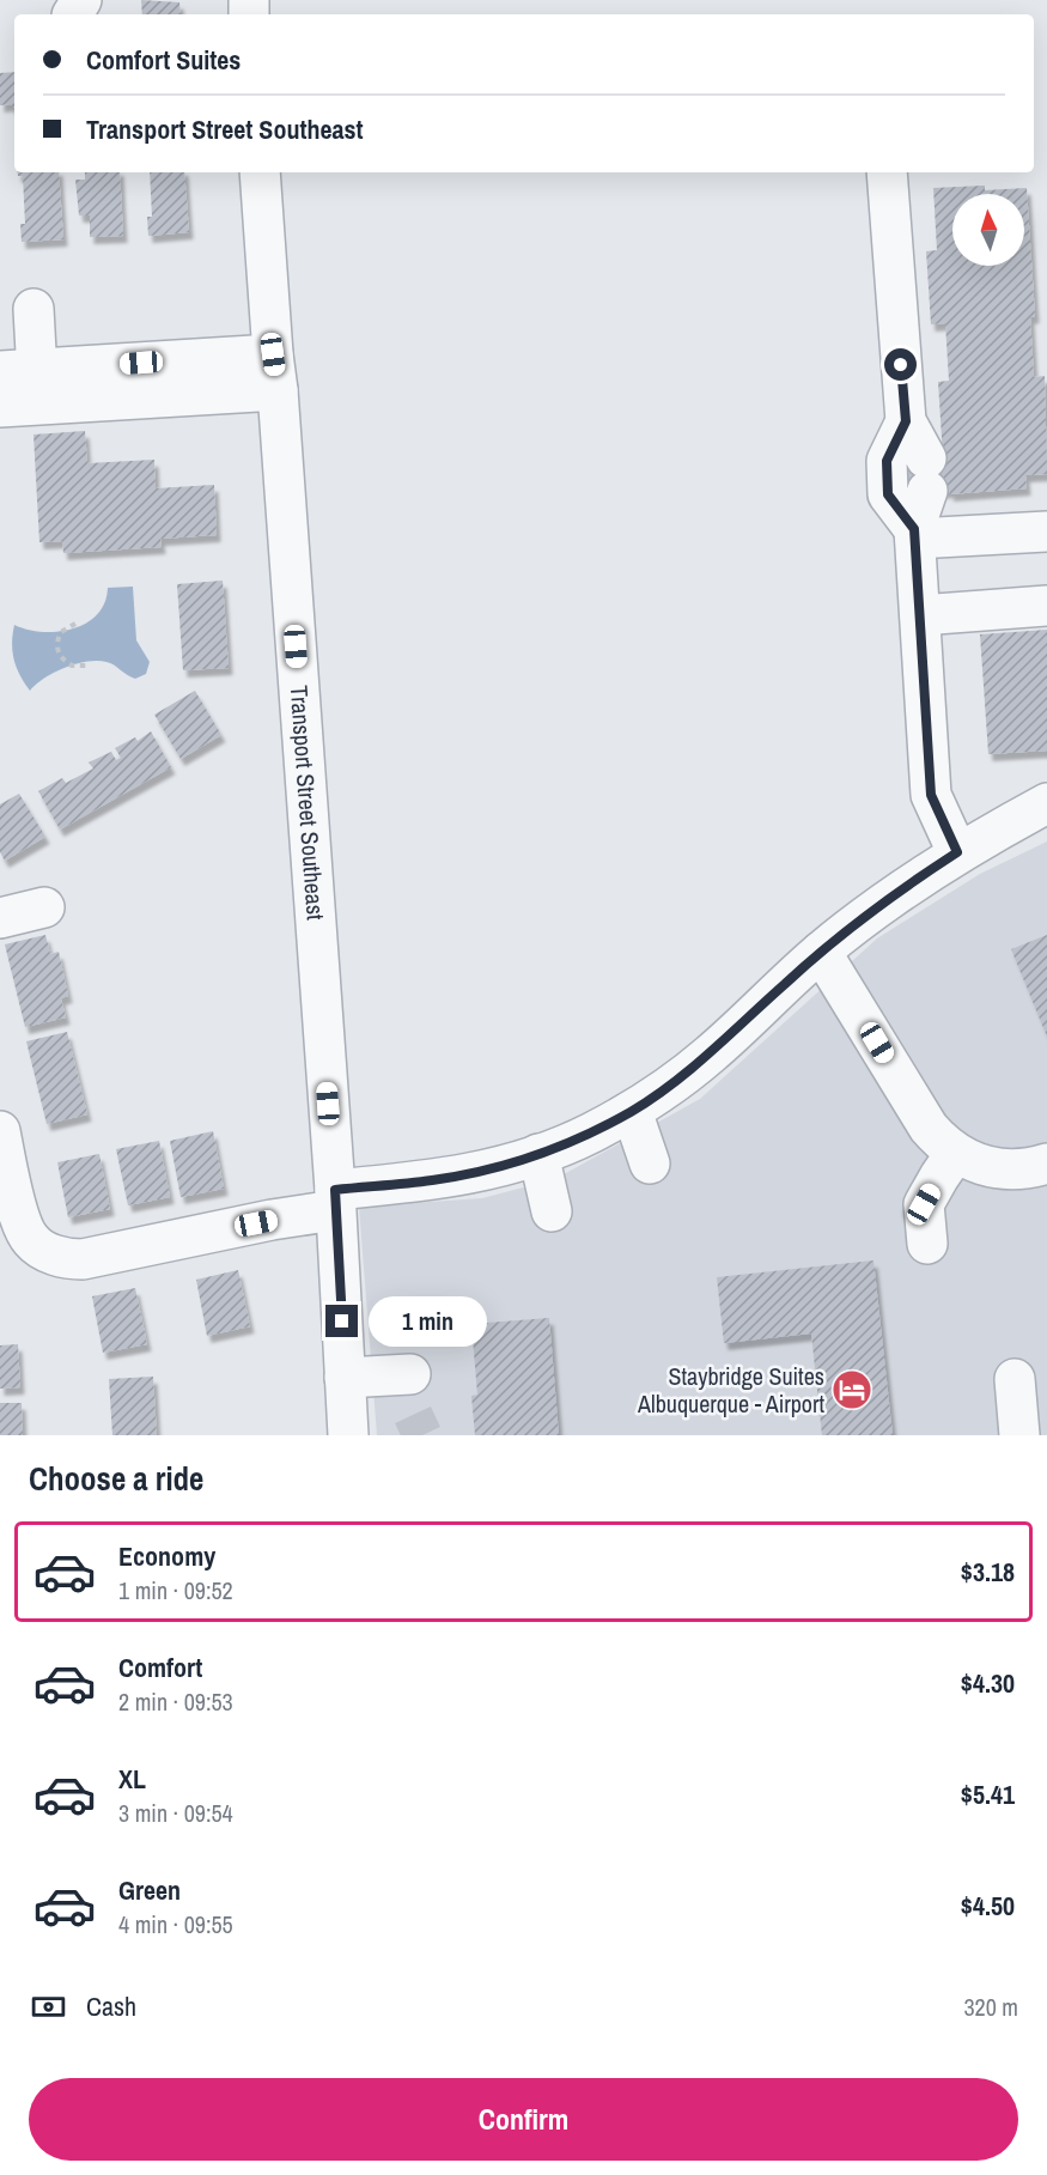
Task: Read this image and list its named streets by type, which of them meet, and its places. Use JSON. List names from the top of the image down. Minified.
{"streets":{"street":["Transport Street Southeast"]},"places":{"hotel":["Staybridge Suites Albuquerque - Airport"]},"north":"top","page":{"banner":["Comfort Suites","Transport Street Southeast"],"bubble":"1 min","heading":"Choose a ride","list":[{"name":"Economy","note":"1 min · 09:52","value":"$3.18"},{"name":"Comfort","note":"2 min · 09:53","value":"$4.30"},{"name":"XL","note":"3 min · 09:54","value":"$5.41"},{"name":"Green","note":"4 min · 09:55","value":"$4.50"}],"pay":["Cash","320 m"],"buttons":"Confirm"}}
